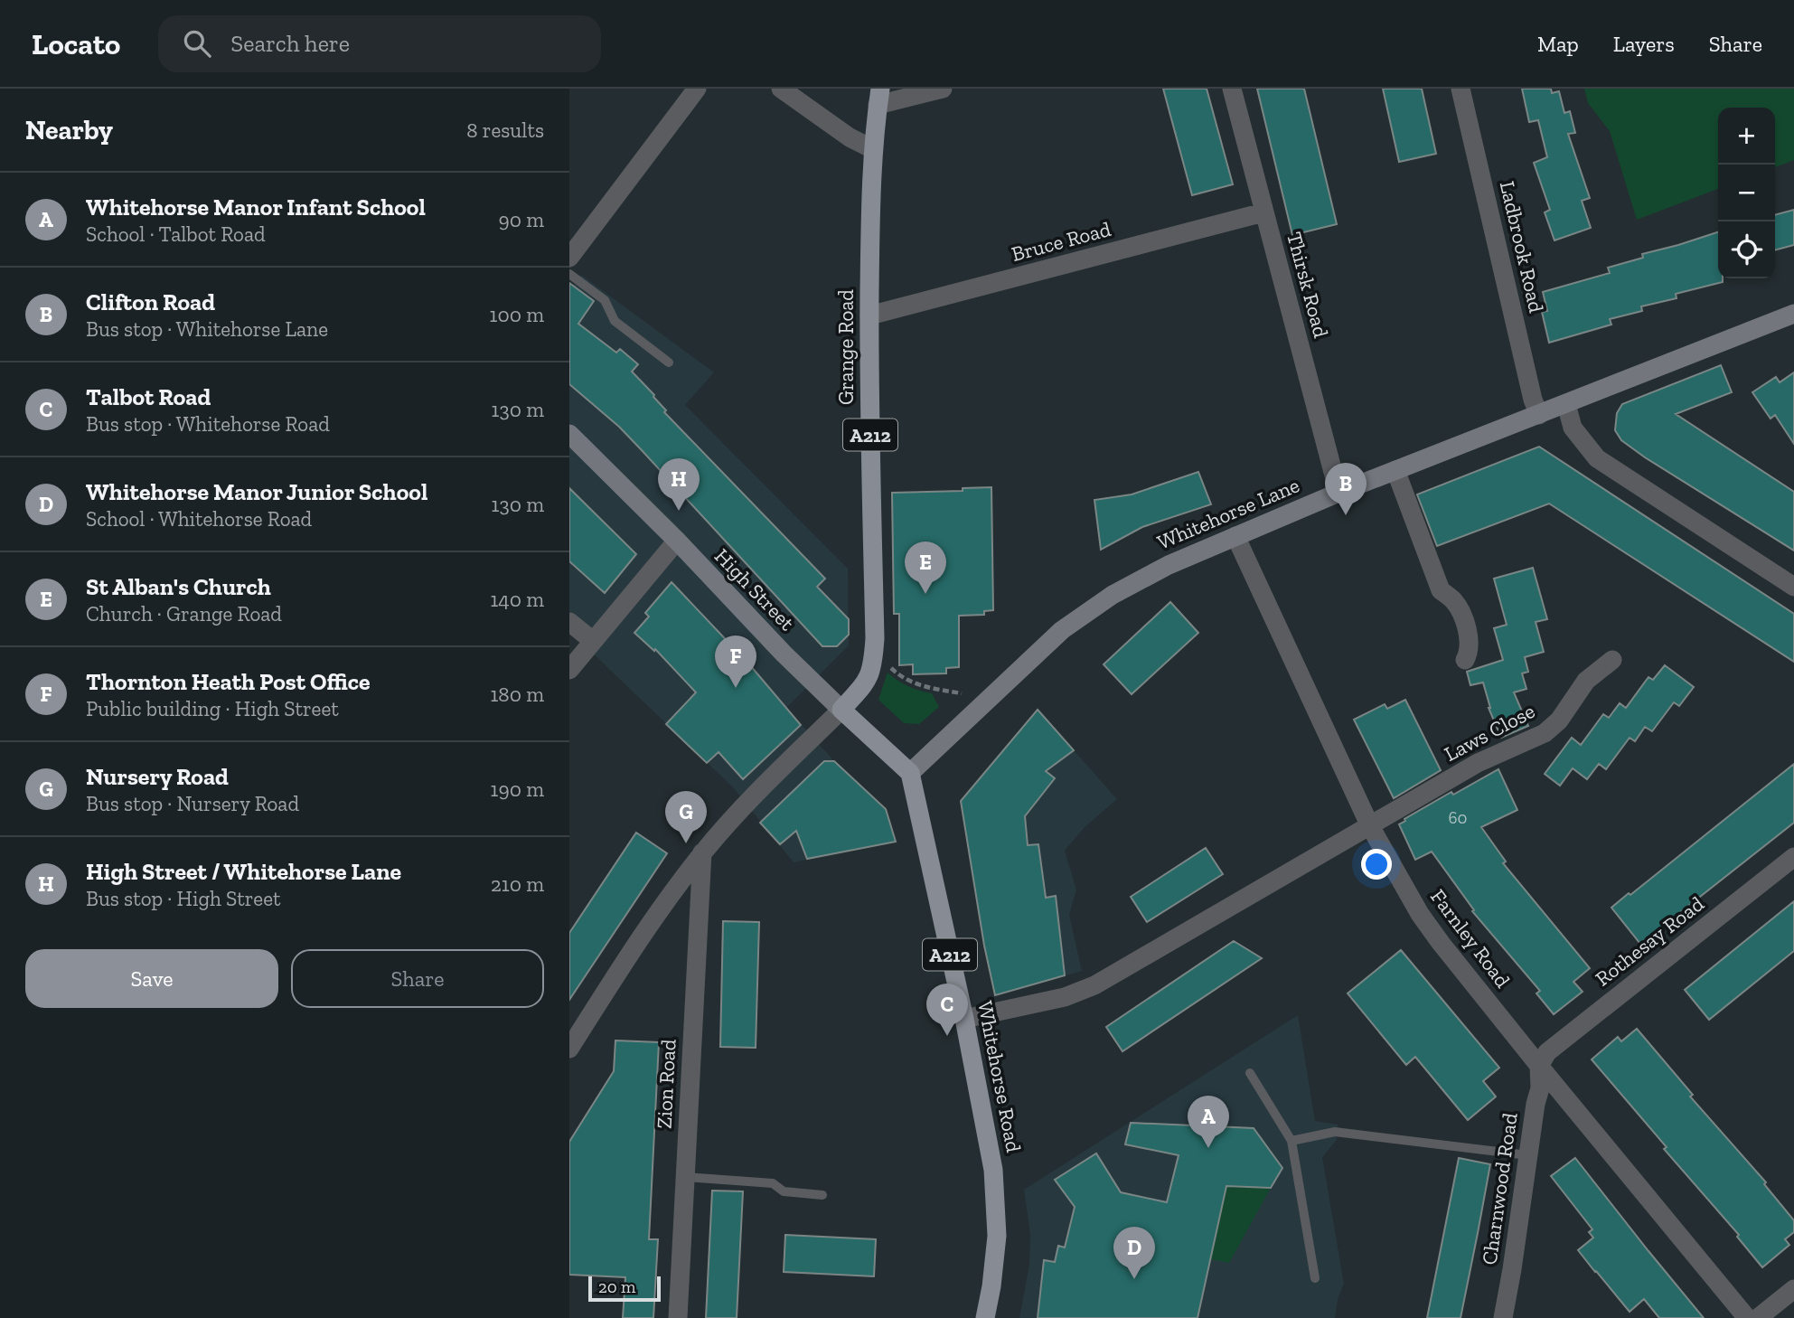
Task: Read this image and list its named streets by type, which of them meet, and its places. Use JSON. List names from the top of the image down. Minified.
{"streets":{"main road":["Grange Road","A212","Whitehorse Lane","High Street","Whitehorse Road"],"street":["Bruce Road","Ladbrook Road","Thirsk Road","Laws Close","Farnley Road","Rothesay Road","Zion Road","Charnwood Road"]},"crossings":[["Bruce Road","Thirsk Road"],["Bruce Road","Grange Road"],["Ladbrook Road","Whitehorse Lane"],["Thirsk Road","Whitehorse Lane"],["Grange Road","High Street"],["Whitehorse Lane","High Street"],["Whitehorse Lane","Farnley Road"],["Whitehorse Lane","Whitehorse Road"],["High Street","Whitehorse Road"],["Laws Close","Farnley Road"],["Laws Close","Whitehorse Road"],["Farnley Road","Rothesay Road"],["Farnley Road","Charnwood Road"],["Rothesay Road","Charnwood Road"]],"house_numbers":["60"],"scale_bar":"20 m","page":{"header":"Locato","search":"Search here","nav":["Map","Layers","Share"],"heading":["Nearby","8 results"],"map_buttons":["+","−"],"list":[{"mark":"A","name":"Whitehorse Manor Infant School","note":"School · Talbot Road","value":"90 m"},{"mark":"B","name":"Clifton Road","note":"Bus stop · Whitehorse Lane","value":"100 m"},{"mark":"C","name":"Talbot Road","note":"Bus stop · Whitehorse Road","value":"130 m"},{"mark":"D","name":"Whitehorse Manor Junior School","note":"School · Whitehorse Road","value":"130 m"},{"mark":"E","name":"St Alban's Church","note":"Church · Grange Road","value":"140 m"},{"mark":"F","name":"Thornton Heath Post Office","note":"Public building · High Street","value":"180 m"},{"mark":"G","name":"Nursery Road","note":"Bus stop · Nursery Road","value":"190 m"},{"mark":"H","name":"High Street / Whitehorse Lane","note":"Bus stop · High Street","value":"210 m"}],"pins":["H","B","E","F","G","C","A","D"],"buttons":["Save","Share"],"scale":"20 m"}}
